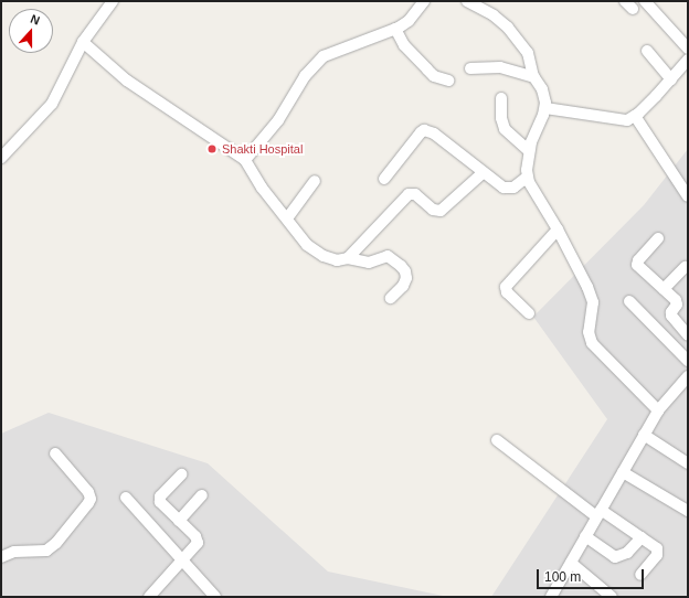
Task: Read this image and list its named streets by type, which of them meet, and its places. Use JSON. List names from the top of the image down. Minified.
{"places":["Shakti Hospital"],"scale_bar":"100 m","north":"top"}
